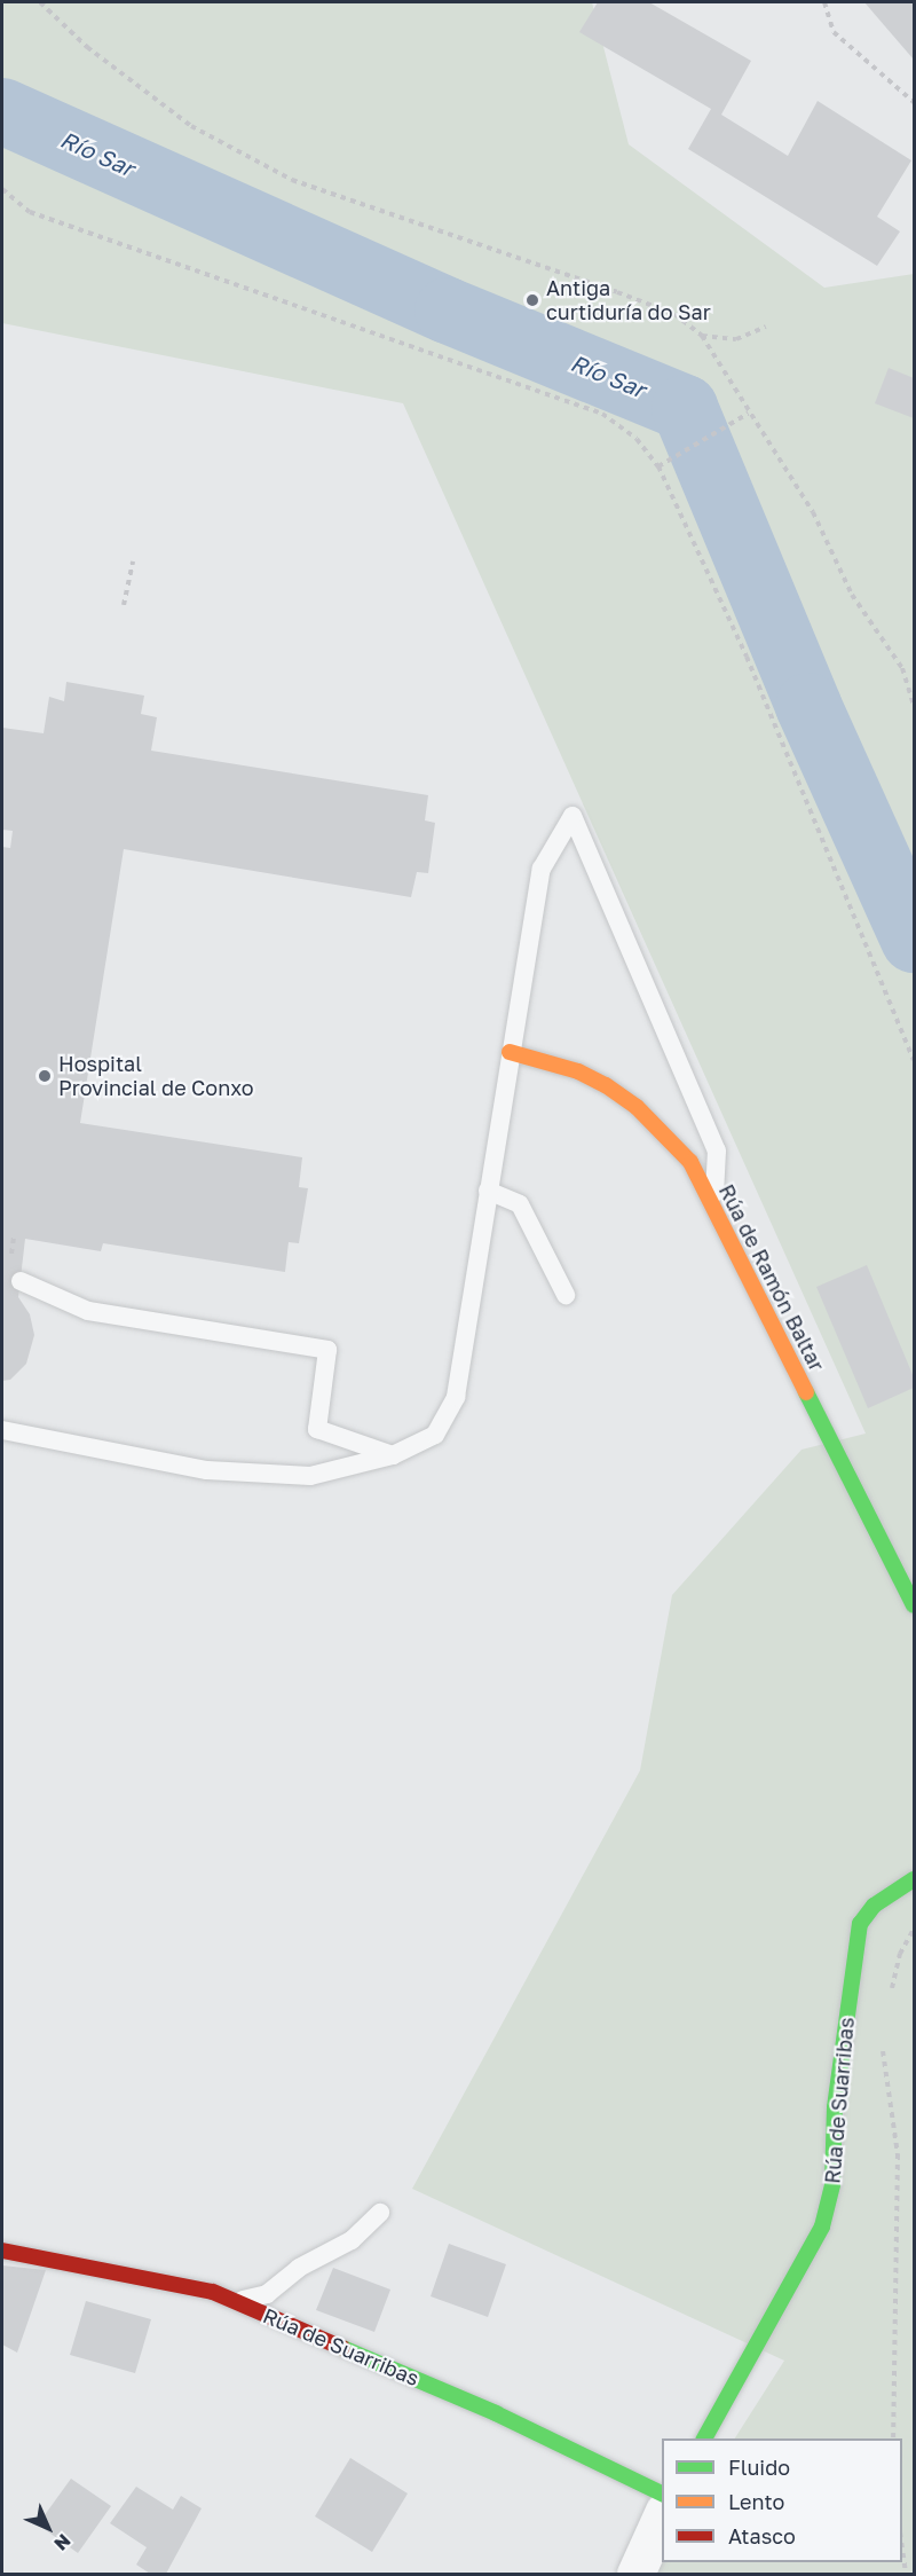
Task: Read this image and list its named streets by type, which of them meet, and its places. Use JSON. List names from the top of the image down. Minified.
{"streets":{"street":["Rúa de Ramón Baltar","Rúa de Suarribas"]},"water":["Río Sar"],"places":["Antiga curtiduría do Sar","Hospital Provincial de Conxo"],"legend":["Fluido","Lento","Atasco"],"north":"bottom right"}
